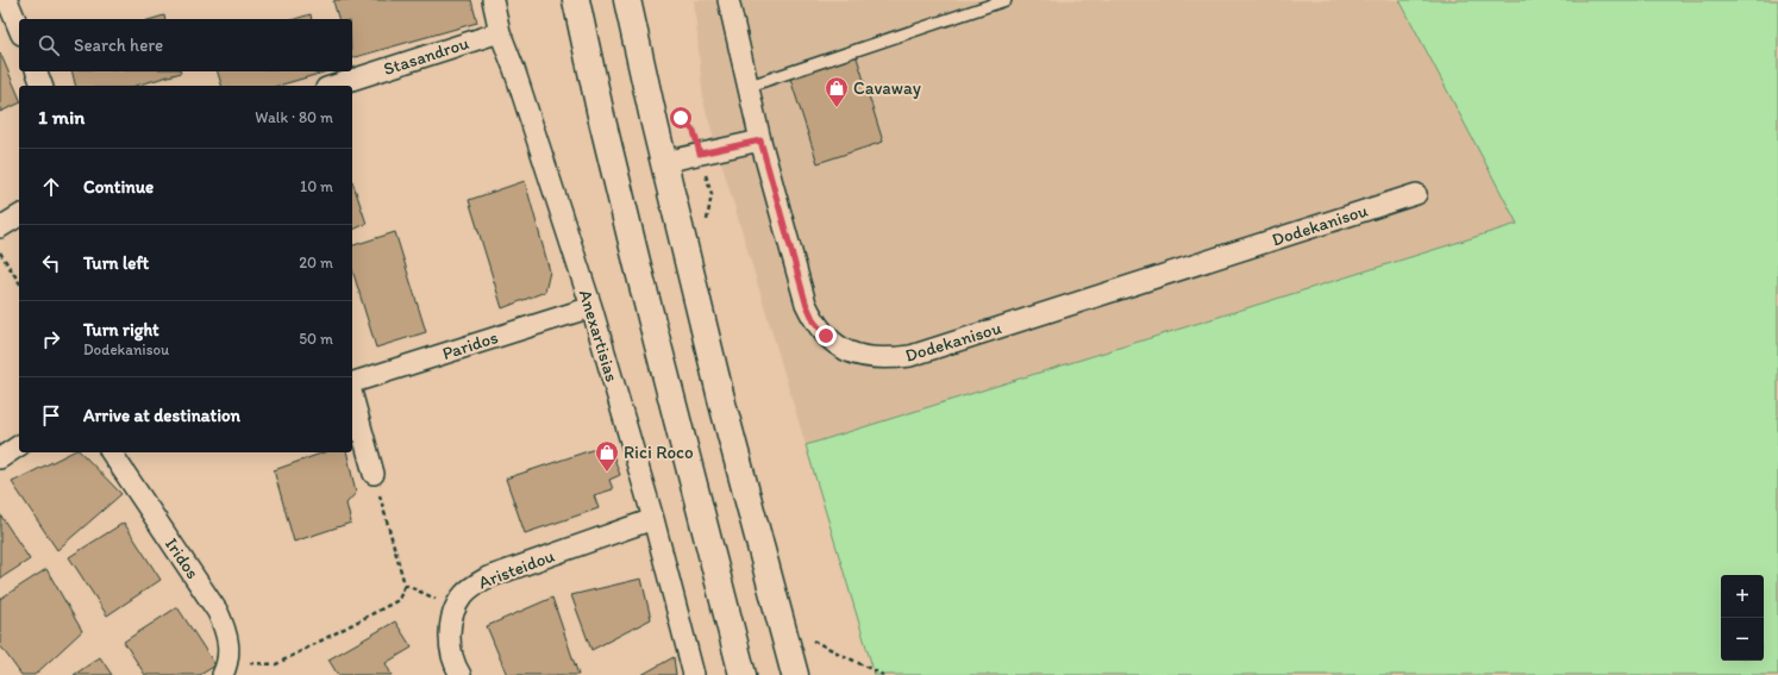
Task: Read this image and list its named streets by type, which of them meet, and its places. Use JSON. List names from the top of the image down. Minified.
{"streets":{"street":["Stasandrou","Dodekanisou","Anexartisias","Paridos","Iridos","Aristeidou"]},"crossings":[["Stasandrou","Anexartisias"],["Anexartisias","Paridos"],["Anexartisias","Aristeidou"]],"places":{"shop":["Cavaway","Rici Roco"]},"page":{"search":"Search here","heading":["1 min","Walk · 80 m"],"list":[["Continue","10 m"],["Turn left","20 m"],["Turn right","Dodekanisou","50 m"],"Arrive at destination"],"map_buttons":["+","−"]}}
